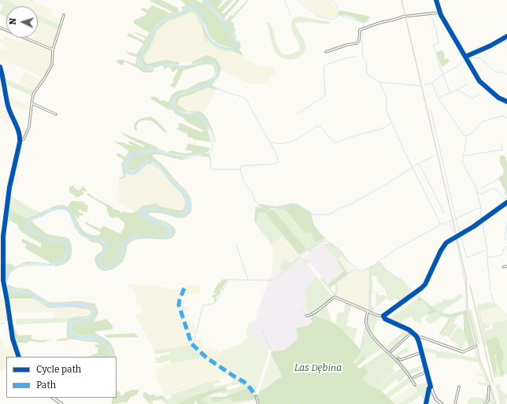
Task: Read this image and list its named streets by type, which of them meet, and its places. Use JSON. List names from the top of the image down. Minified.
{"parks":["Las Dębina"],"legend":["Cycle path","Path"],"north":"left"}
